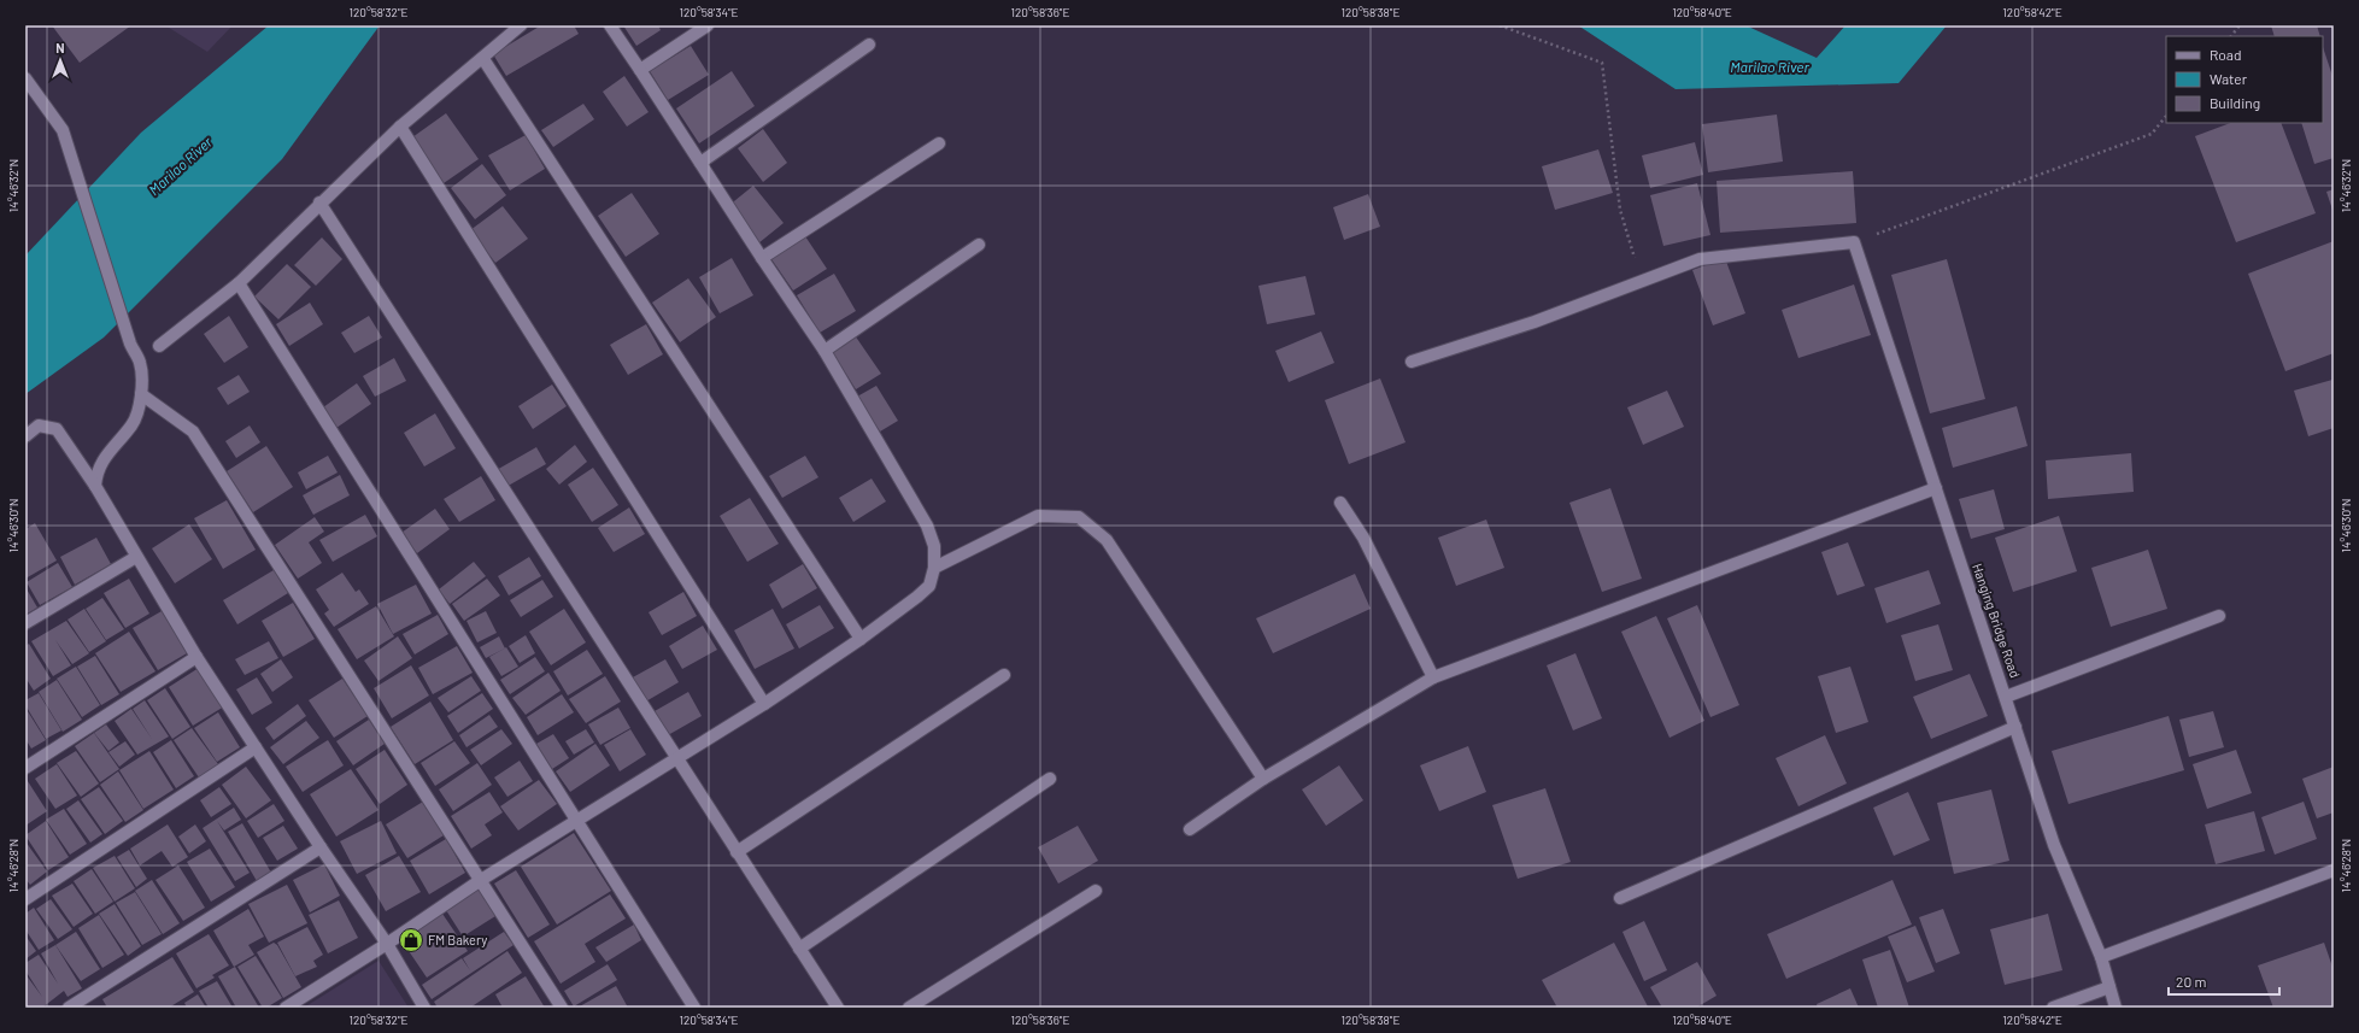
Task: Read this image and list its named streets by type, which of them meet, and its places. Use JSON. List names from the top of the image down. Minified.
{"streets":{"street":["Hanging Bridge Road"]},"water":["Marilao River"],"places":{"shop":["FM Bakery"]},"legend":["Road","Water","Building"],"scale_bar":"20 m","north":"top","coordinates":["120°58'32\"E","120°58'34\"E","120°58'36\"E","120°58'38\"E","120°58'40\"E","120°58'42\"E","14°46'32\"N","14°46'30\"N","14°46'28\"N"]}
